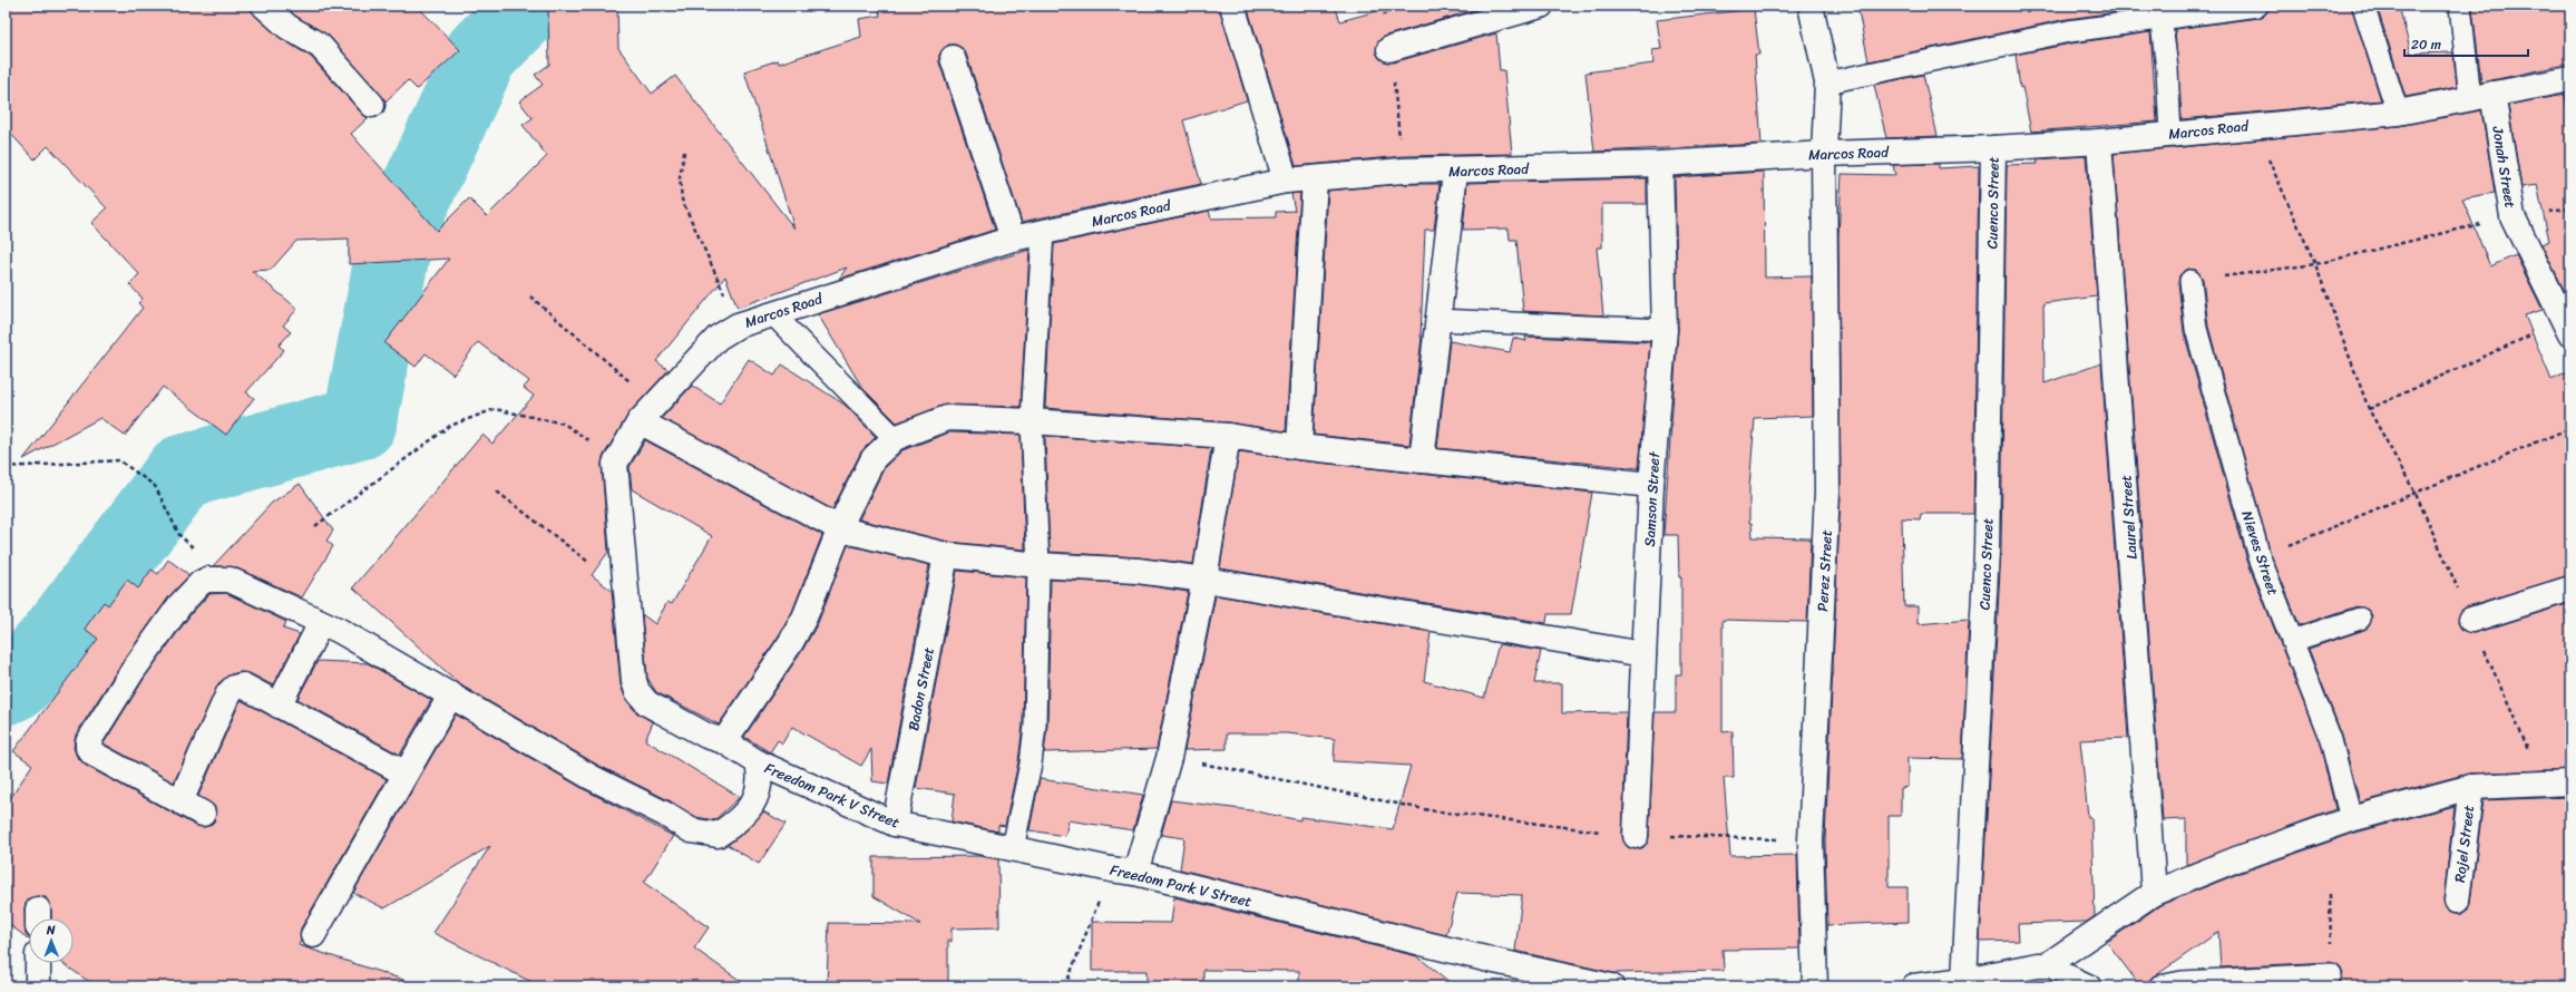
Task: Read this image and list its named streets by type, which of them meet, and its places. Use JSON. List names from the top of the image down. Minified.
{"streets":{"street":["Marcos Road","Jonah Street","Cuenco Street","Samson Street","Laurel Street","Perez Street","Badon Street","Freedom Park V Street","Rojel Street"],"lane":["Nieves Street"]},"crossings":[["Marcos Road","Jonah Street"],["Marcos Road","Cuenco Street"],["Marcos Road","Samson Street"],["Marcos Road","Laurel Street"],["Marcos Road","Perez Street"],["Badon Street","Freedom Park V Street"]],"scale_bar":"20 m","north":"top"}
